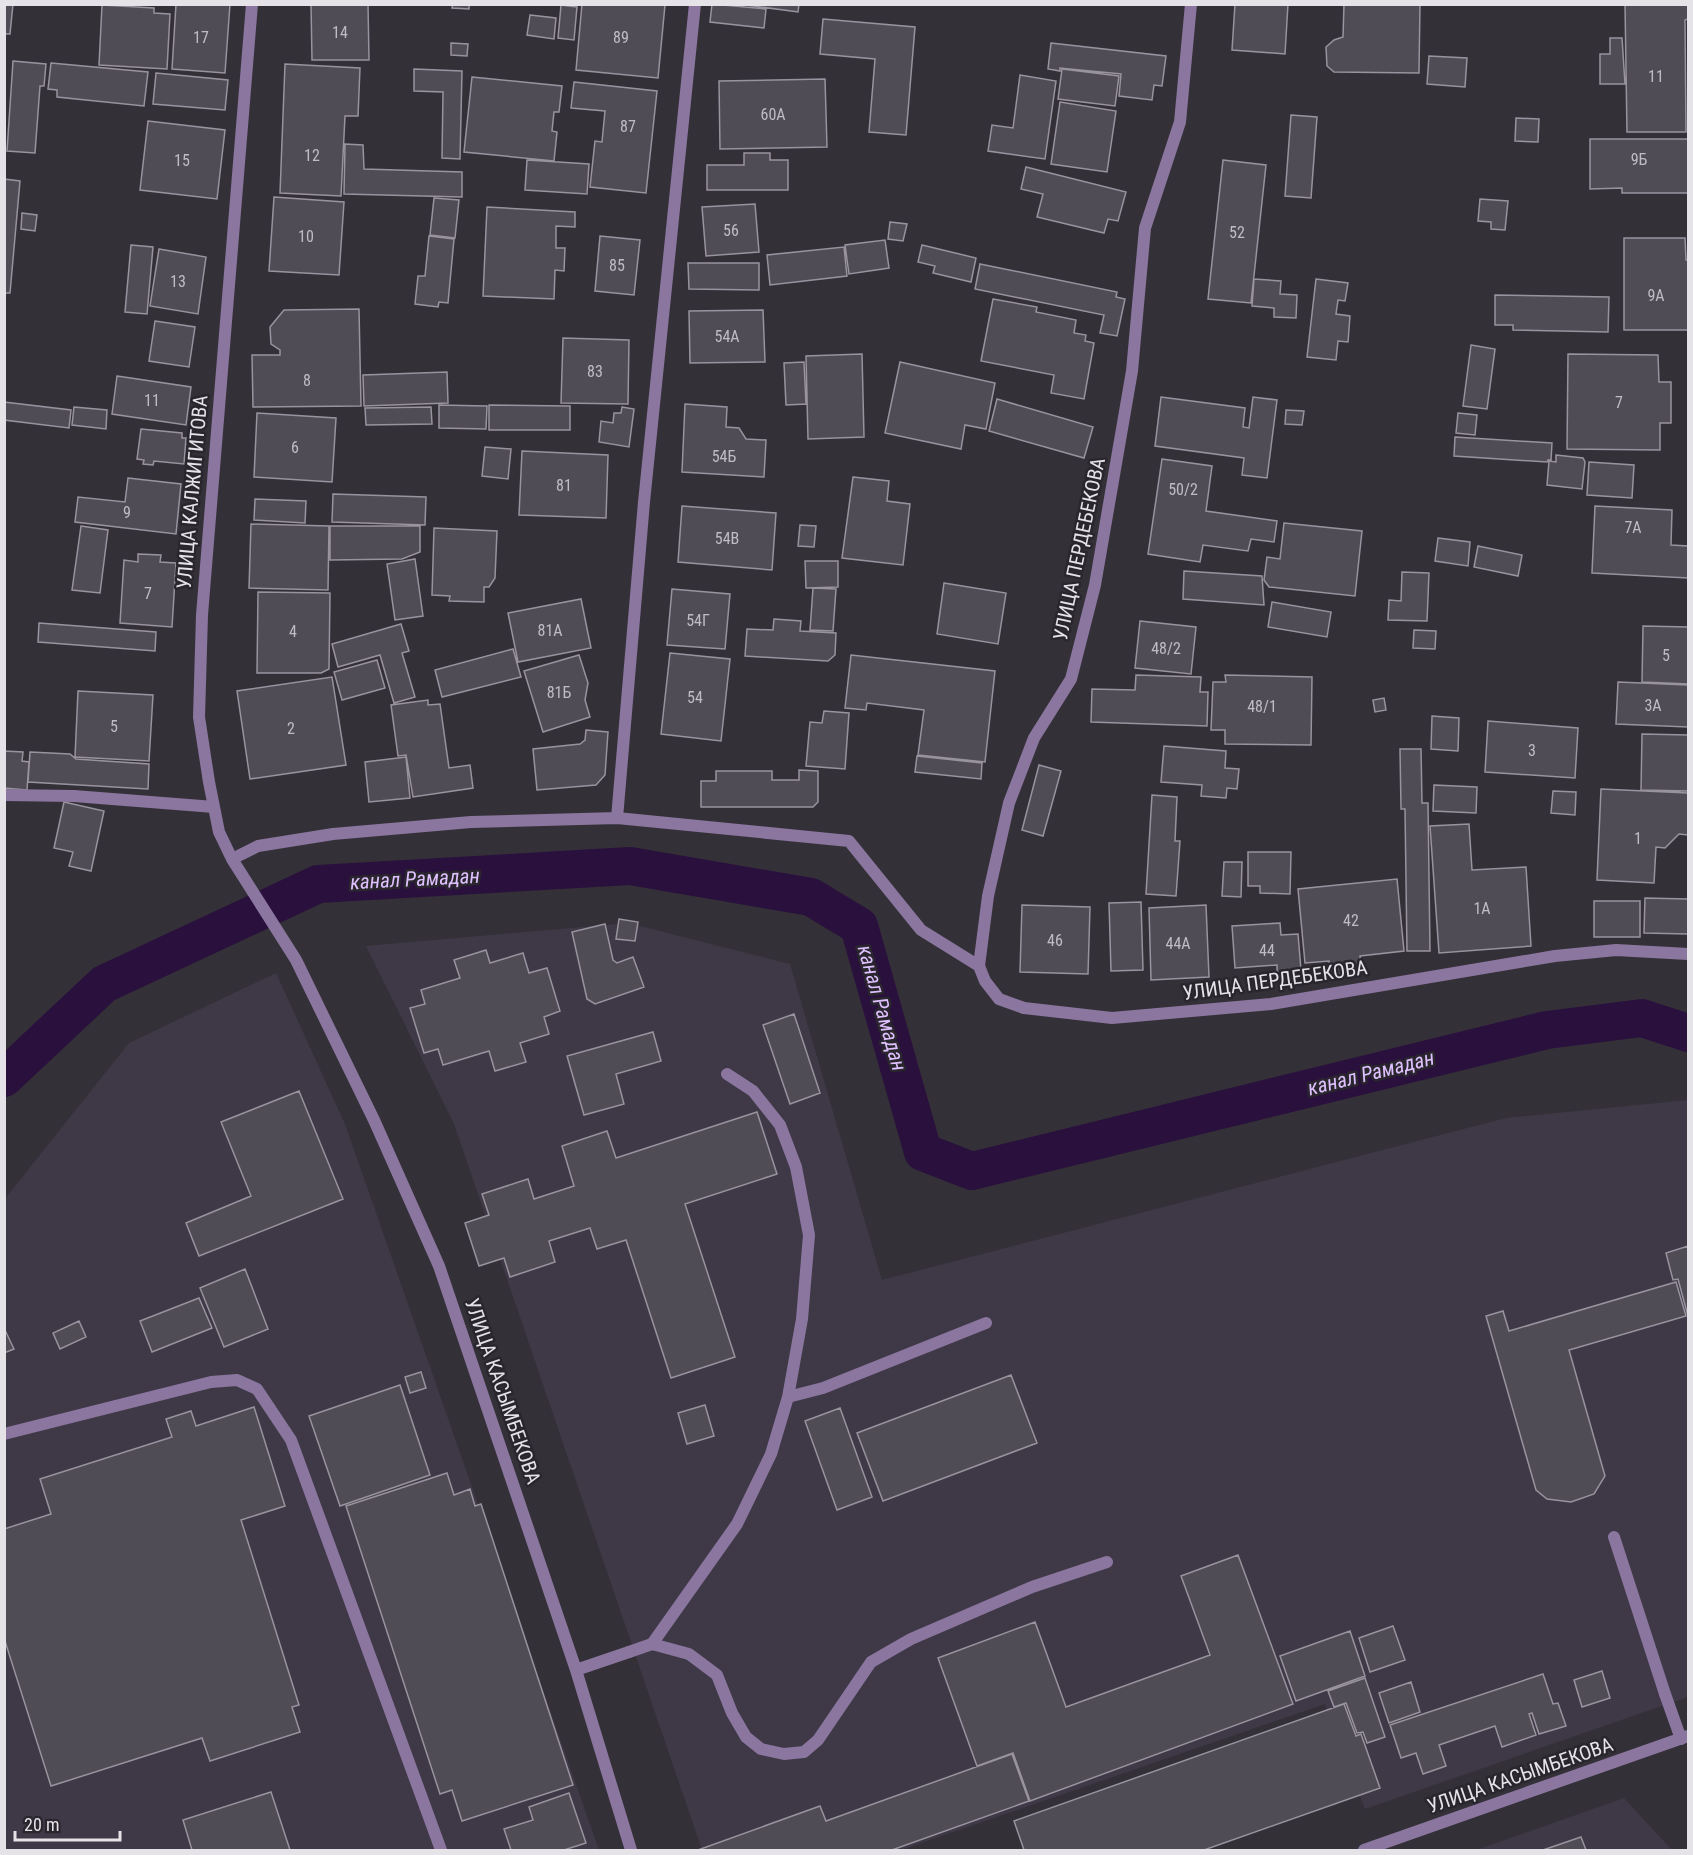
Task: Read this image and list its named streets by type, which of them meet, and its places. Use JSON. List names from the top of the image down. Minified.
{"streets":{"street":["УЛИЦА КАЛЖИГИТОВА","УЛИЦА ПЕРДЕБЕКОВА","УЛИЦА КАСЫМБЕКОВА"]},"crossings":[["УЛИЦА КАЛЖИГИТОВА","УЛИЦА КАСЫМБЕКОВА"]],"water":["канал Рамадан"],"house_numbers":["14","17","89","11","60А","87","12","9Б","15","56","52","10","85","13","9А","54А","83","8","11","7","6","54Б","81","50/2","9","7А","54В","7","54Г","81А","4","48/2","5","81Б","54","3А","48/1","5","2","3","1","1А","42","46","44А","44"],"scale_bar":"20 m"}
